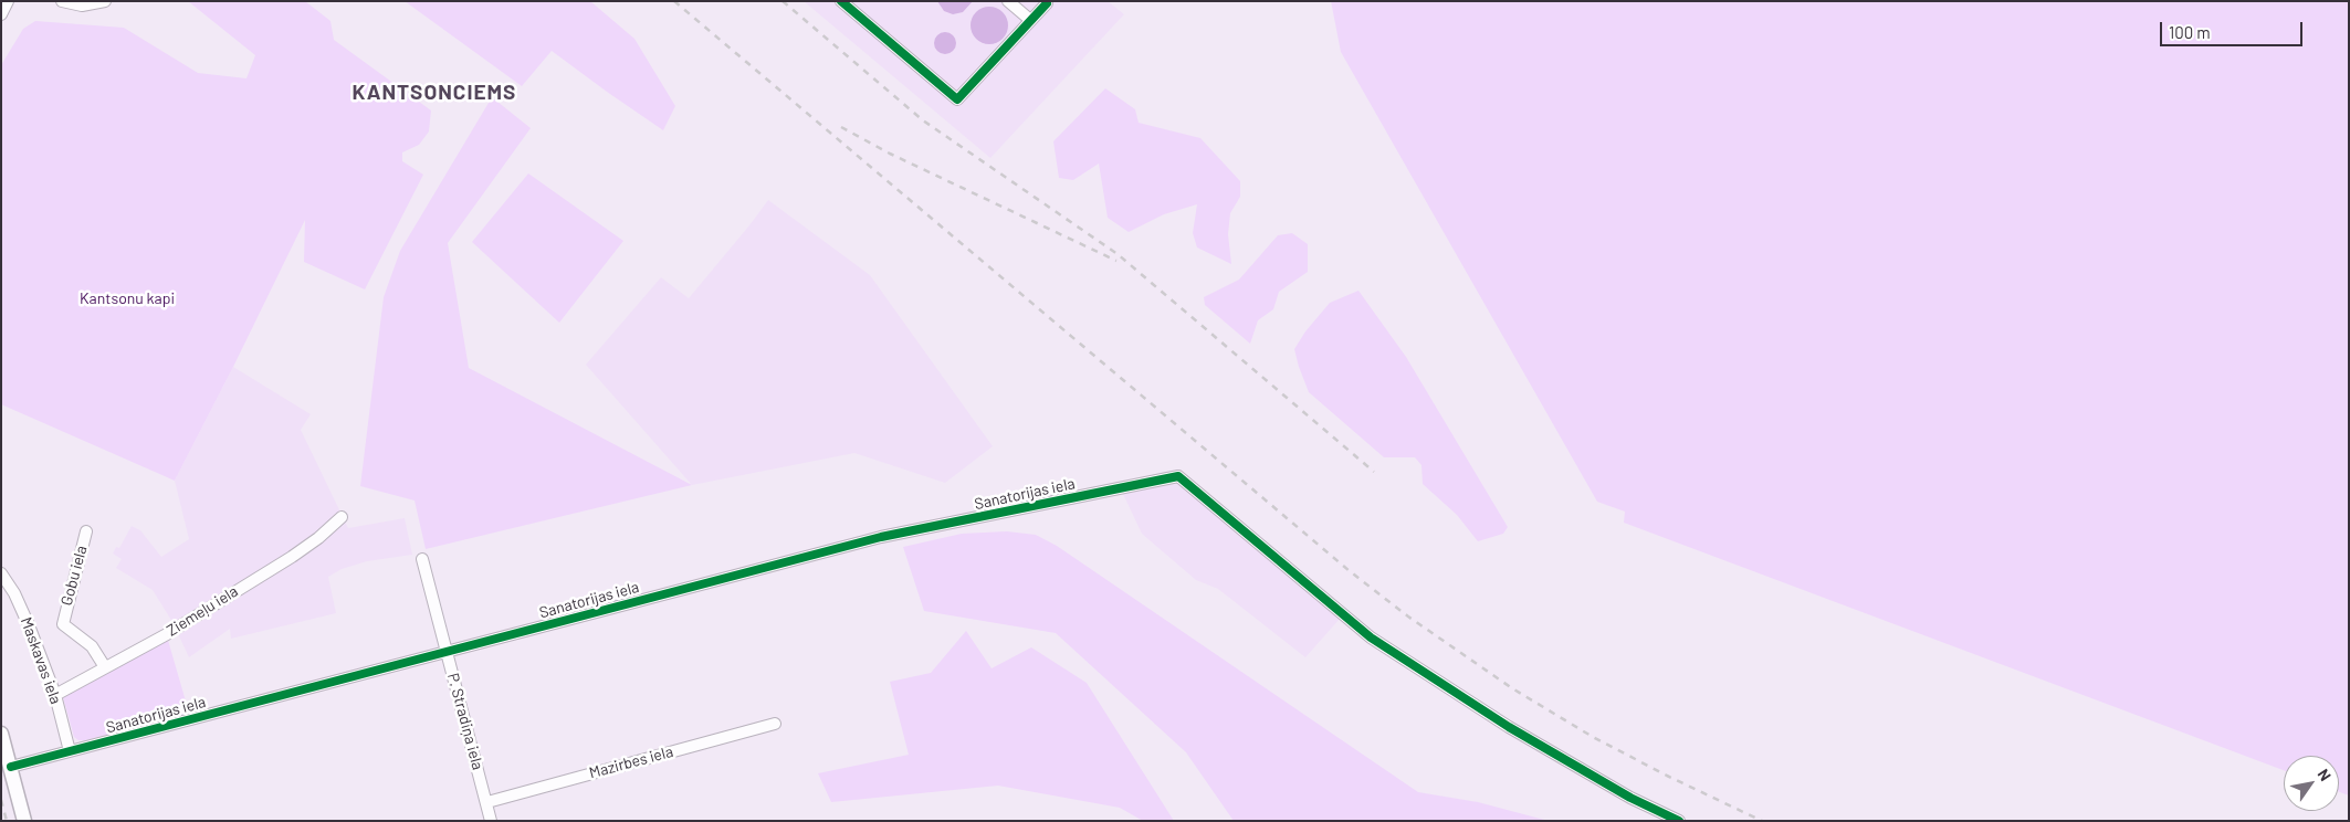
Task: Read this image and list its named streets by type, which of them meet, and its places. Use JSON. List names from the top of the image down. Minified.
{"streets":{"street":["Sanatorijas iela","Gobu iela","Ziemeļu iela","Maskavas iela","P. Stradiņa iela","Mazirbes iela"]},"crossings":[["Sanatorijas iela","Maskavas iela"],["Sanatorijas iela","P. Stradiņa iela"],["Gobu iela","Ziemeļu iela"],["Ziemeļu iela","Maskavas iela"],["P. Stradiņa iela","Mazirbes iela"]],"districts":["KANTSONCIEMS"],"parks":["Kantsonu kapi"],"scale_bar":"100 m","north":"top right"}
